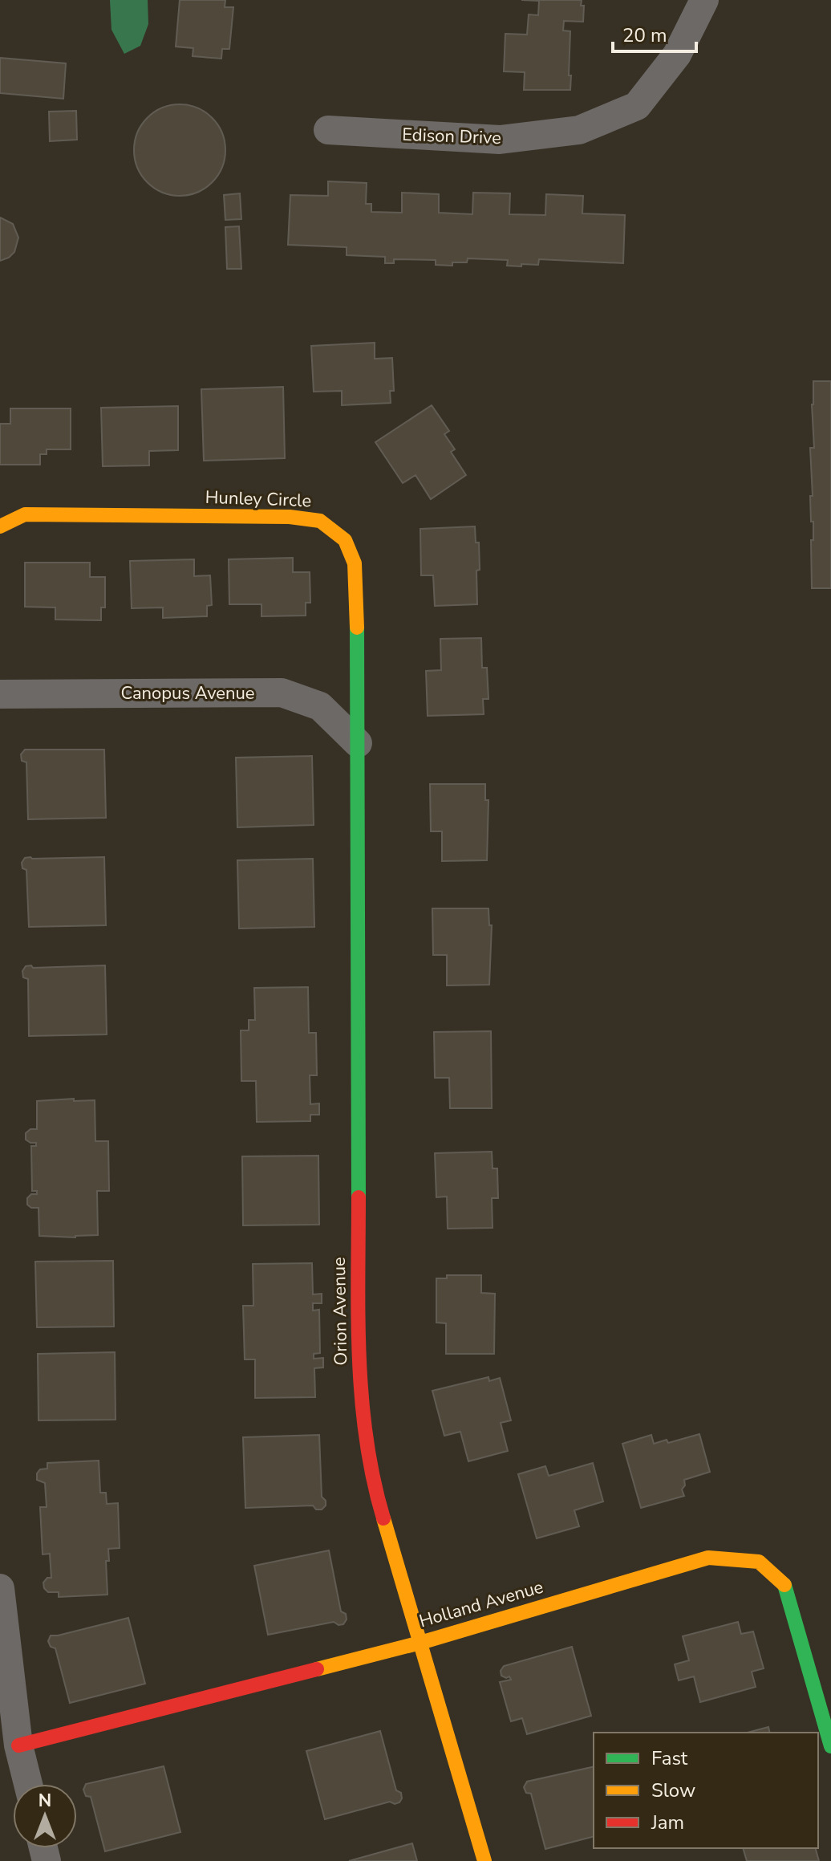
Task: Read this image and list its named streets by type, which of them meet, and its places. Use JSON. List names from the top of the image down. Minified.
{"streets":{"street":["Edison Drive","Hunley Circle","Canopus Avenue","Orion Avenue","Holland Avenue"]},"crossings":[["Hunley Circle","Canopus Avenue"],["Hunley Circle","Orion Avenue"],["Canopus Avenue","Orion Avenue"],["Orion Avenue","Holland Avenue"]],"legend":["Fast","Slow","Jam"],"scale_bar":"20 m","north":"top"}
